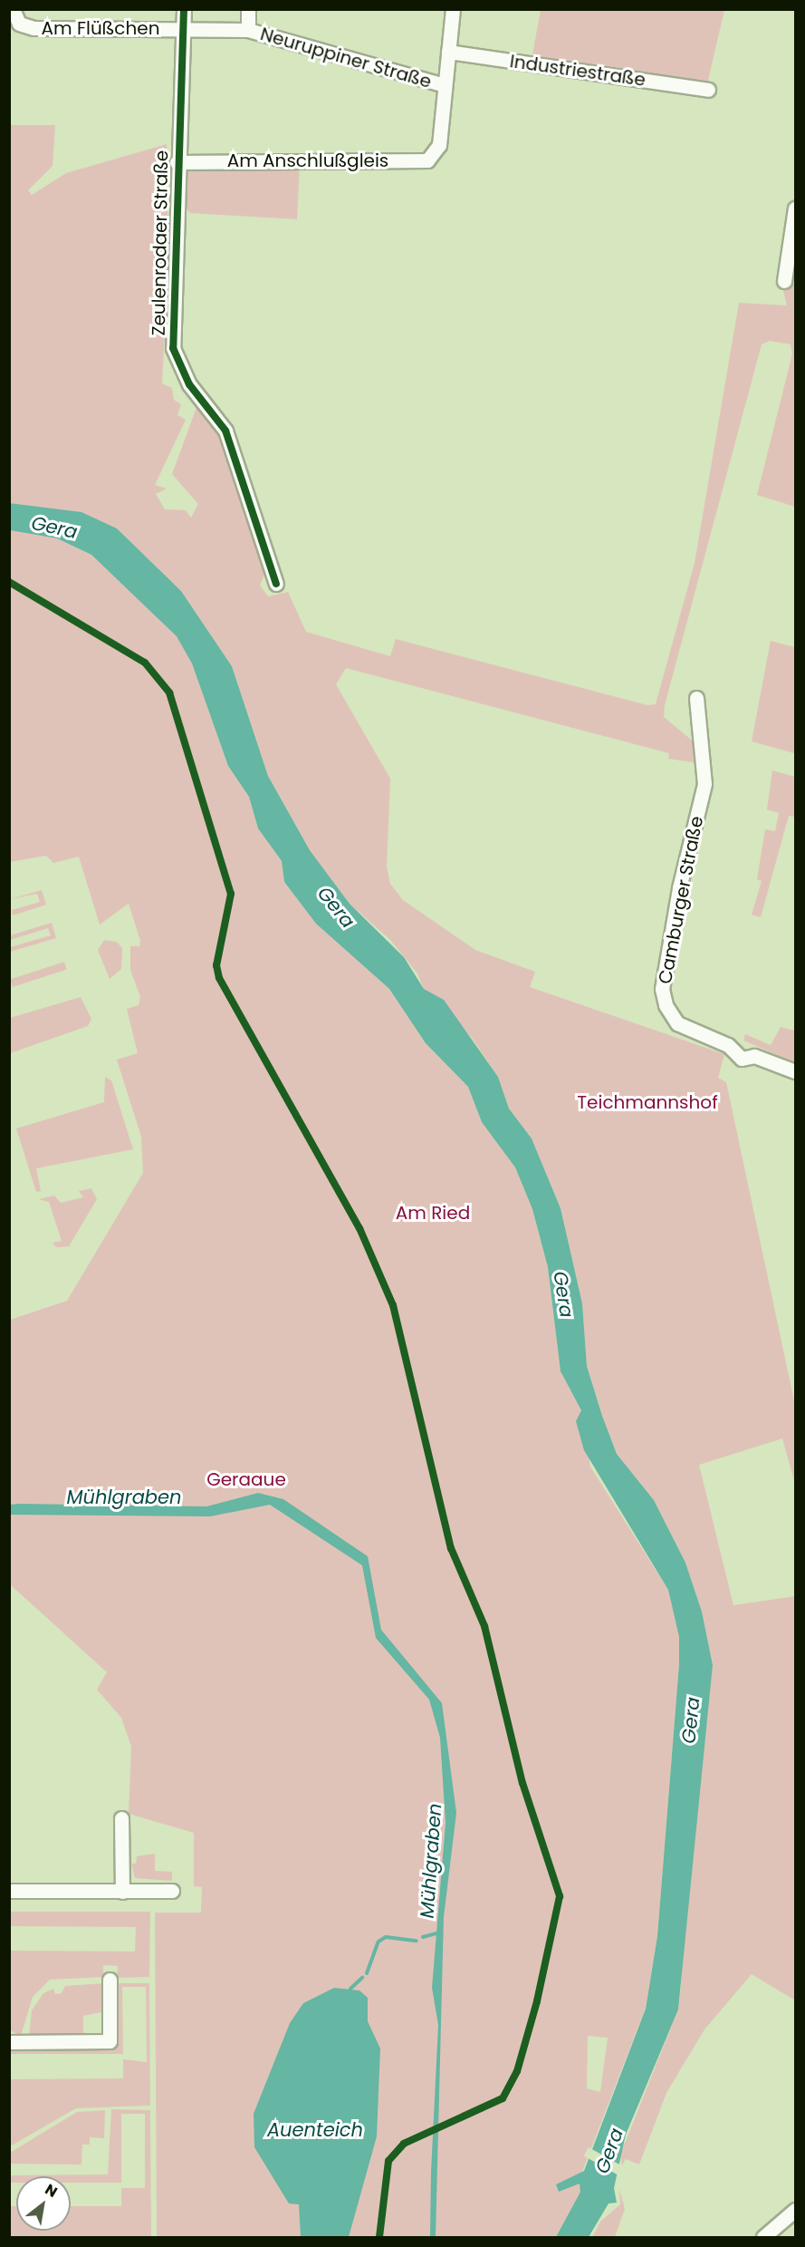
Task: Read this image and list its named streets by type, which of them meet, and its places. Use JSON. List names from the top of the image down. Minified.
{"streets":{"street":["Am Flüßchen","Neuruppiner Straße","Industriestraße","Am Anschlußgleis","Zeulenrodaer Straße","Camburger Straße"]},"crossings":[["Am Flüßchen","Neuruppiner Straße"],["Am Flüßchen","Zeulenrodaer Straße"],["Neuruppiner Straße","Am Anschlußgleis"],["Am Anschlußgleis","Zeulenrodaer Straße"]],"water":["Gera","Mühlgraben","Auenteich"],"parks":["Teichmannshof","Am Ried","Geraaue"],"north":"top right"}
